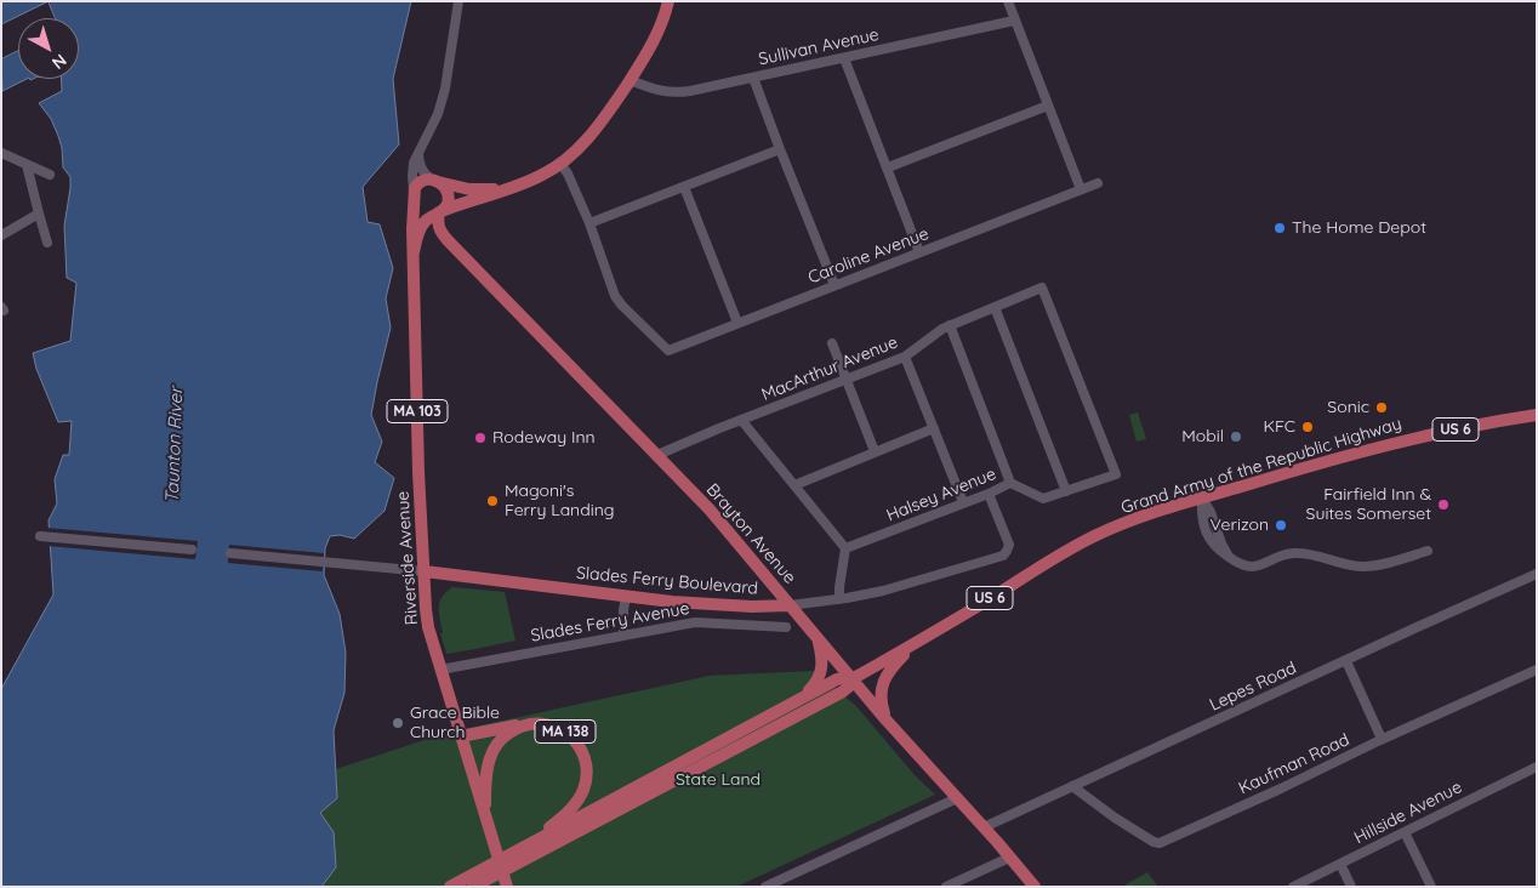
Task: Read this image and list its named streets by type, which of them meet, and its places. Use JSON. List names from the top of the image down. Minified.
{"streets":{"main road":["MA 103","US 6","Grand Army of the Republic Highway","Brayton Avenue","Riverside Avenue","Slades Ferry Boulevard","MA 138"],"street":["Sullivan Avenue","Caroline Avenue","MacArthur Avenue","Halsey Avenue","Slades Ferry Avenue","Lepes Road","Kaufman Road","Hillside Avenue"]},"crossings":[["Sullivan Avenue","MA 103"],["MacArthur Avenue","Halsey Avenue"],["MacArthur Avenue","Brayton Avenue"],["MA 103","Brayton Avenue"],["MA 103","Riverside Avenue"],["US 6","Grand Army of the Republic Highway"],["US 6","Brayton Avenue"],["US 6","MA 138"],["Grand Army of the Republic Highway","Brayton Avenue"],["Halsey Avenue","Slades Ferry Boulevard"],["Brayton Avenue","Riverside Avenue"],["Brayton Avenue","Slades Ferry Boulevard"],["Brayton Avenue","Lepes Road"],["Riverside Avenue","Slades Ferry Boulevard"],["Riverside Avenue","Slades Ferry Avenue"],["Riverside Avenue","MA 138"],["Lepes Road","Kaufman Road"]],"water":["Taunton River"],"parks":["State Land"],"places":["The Home Depot","Sonic","KFC","Mobil","Rodeway Inn","Magoni's Ferry Landing","Fairfield Inn & Suites Somerset","Verizon","Grace Bible Church"],"north":"bottom right"}
